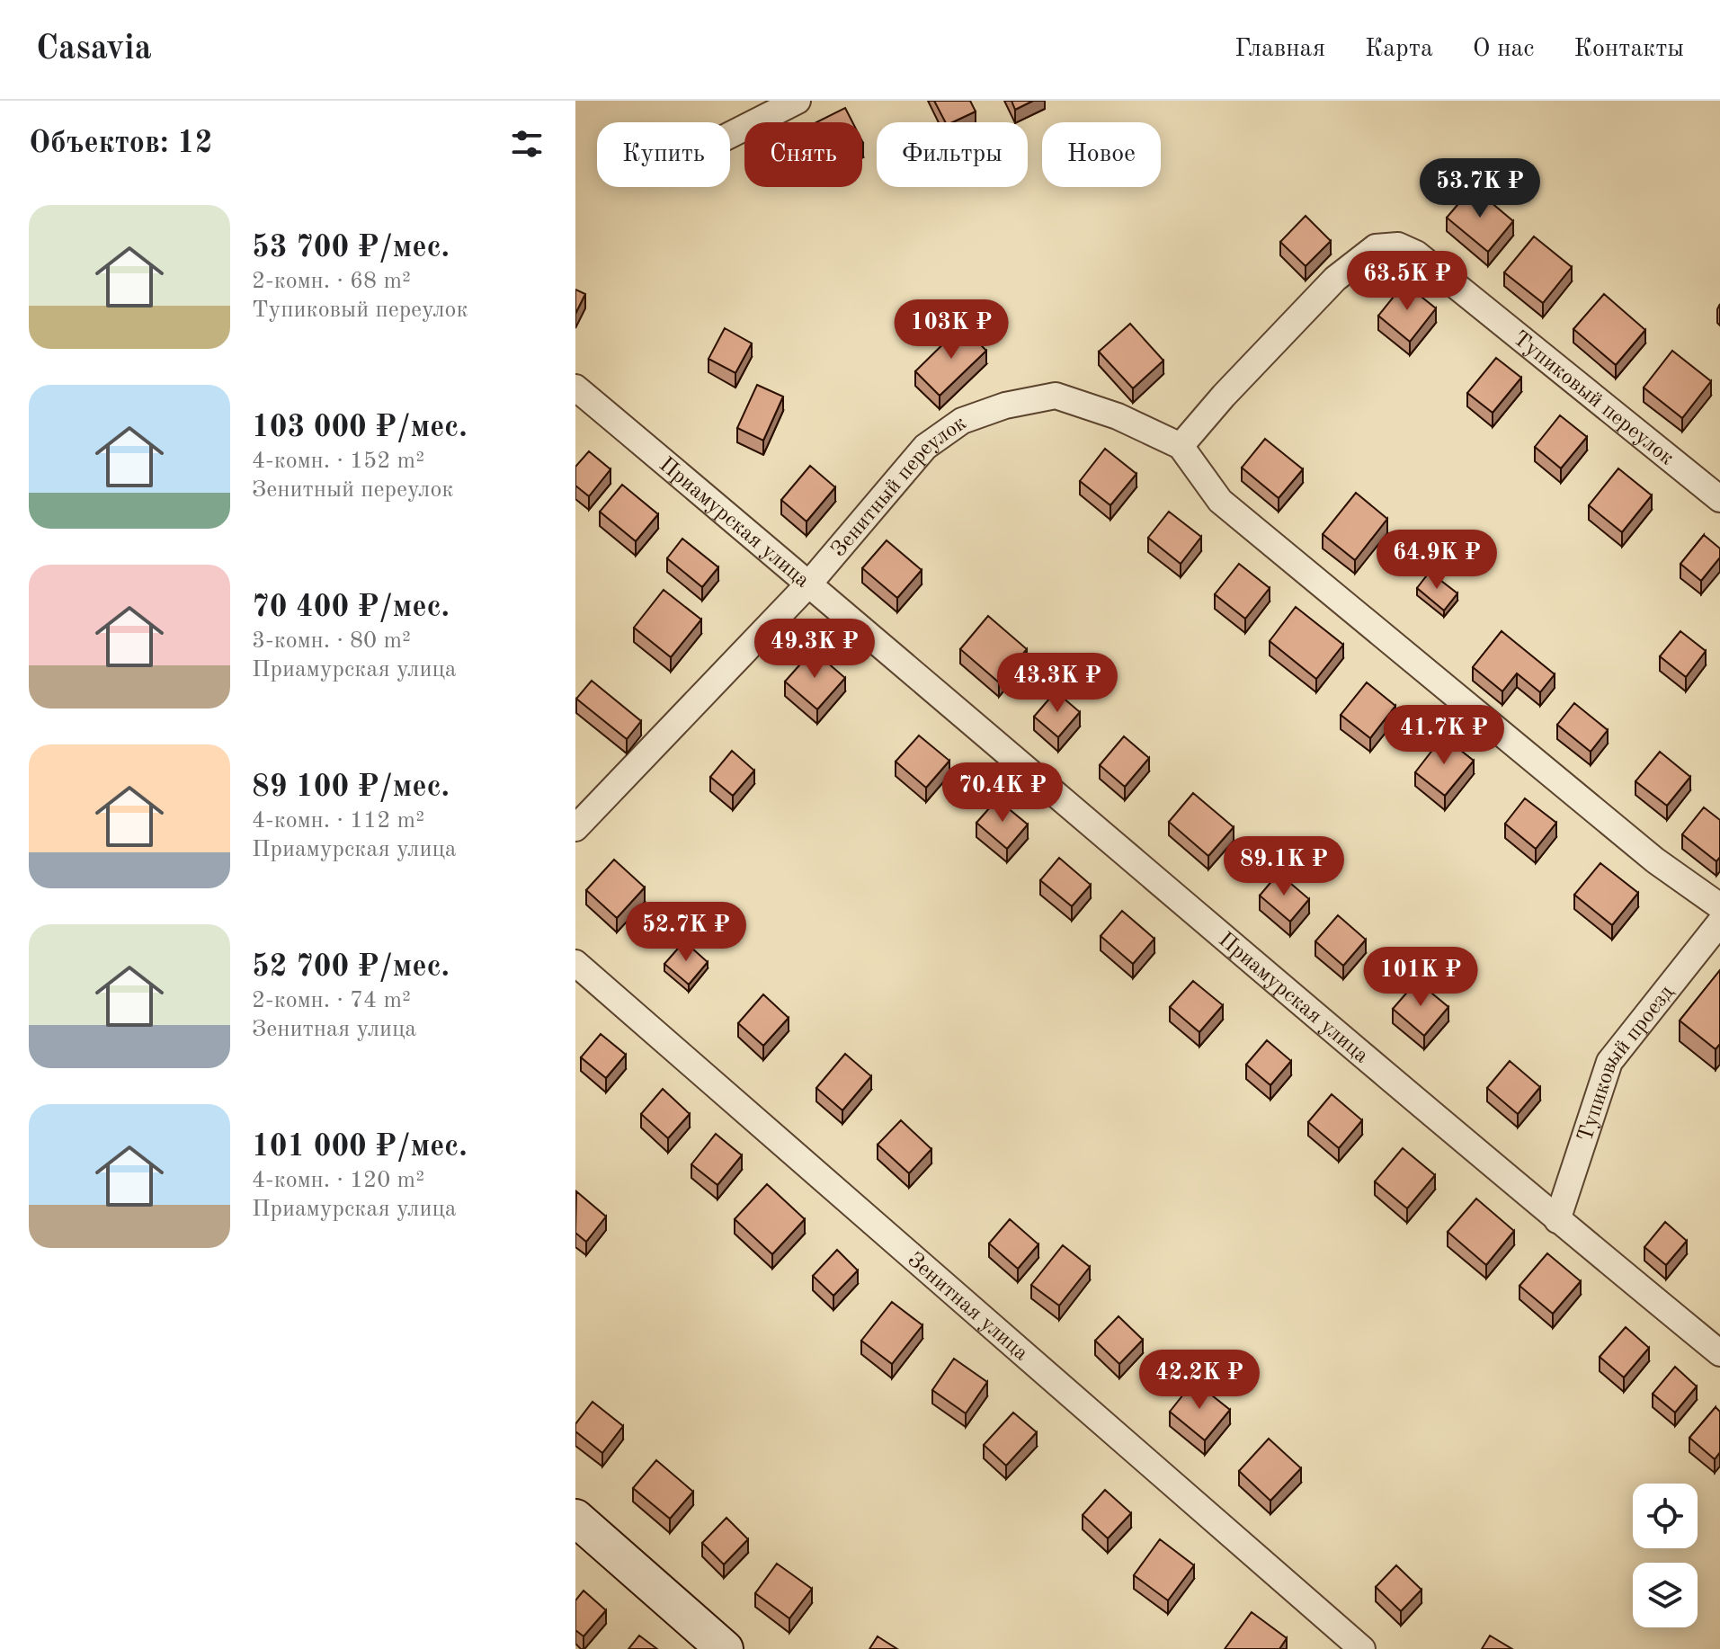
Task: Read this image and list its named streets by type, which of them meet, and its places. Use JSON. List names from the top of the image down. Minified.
{"streets":{"street":["Тупиковый переулок","Зенитный переулок","Приамурская улица","Тупиковый проезд","Зенитная улица"]},"crossings":[["Тупиковый переулок","Зенитный переулок"],["Зенитный переулок","Приамурская улица"],["Приамурская улица","Тупиковый проезд"]],"page":{"header":"Casavia","nav":["Главная","Карта","О нас","Контакты"],"heading":"Объектов: 12","chip":["Купить","Снять","Фильтры","Новое"],"price":["53.7K ₽","63.5K ₽","103K ₽","64.9K ₽","49.3K ₽","43.3K ₽","41.7K ₽","70.4K ₽","89.1K ₽","52.7K ₽","101K ₽","42.2K ₽"],"list":[{"name":"53 700 ₽/мес.","note":"2-комн. · 68 m² · Тупиковый переулок"},{"name":"103 000 ₽/мес.","note":"4-комн. · 152 m² · Зенитный переулок"},{"name":"70 400 ₽/мес.","note":"3-комн. · 80 m² · Приамурская улица"},{"name":"89 100 ₽/мес.","note":"4-комн. · 112 m² · Приамурская улица"},{"name":"52 700 ₽/мес.","note":"2-комн. · 74 m² · Зенитная улица"},{"name":"101 000 ₽/мес.","note":"4-комн. · 120 m² · Приамурская улица"}]}}
